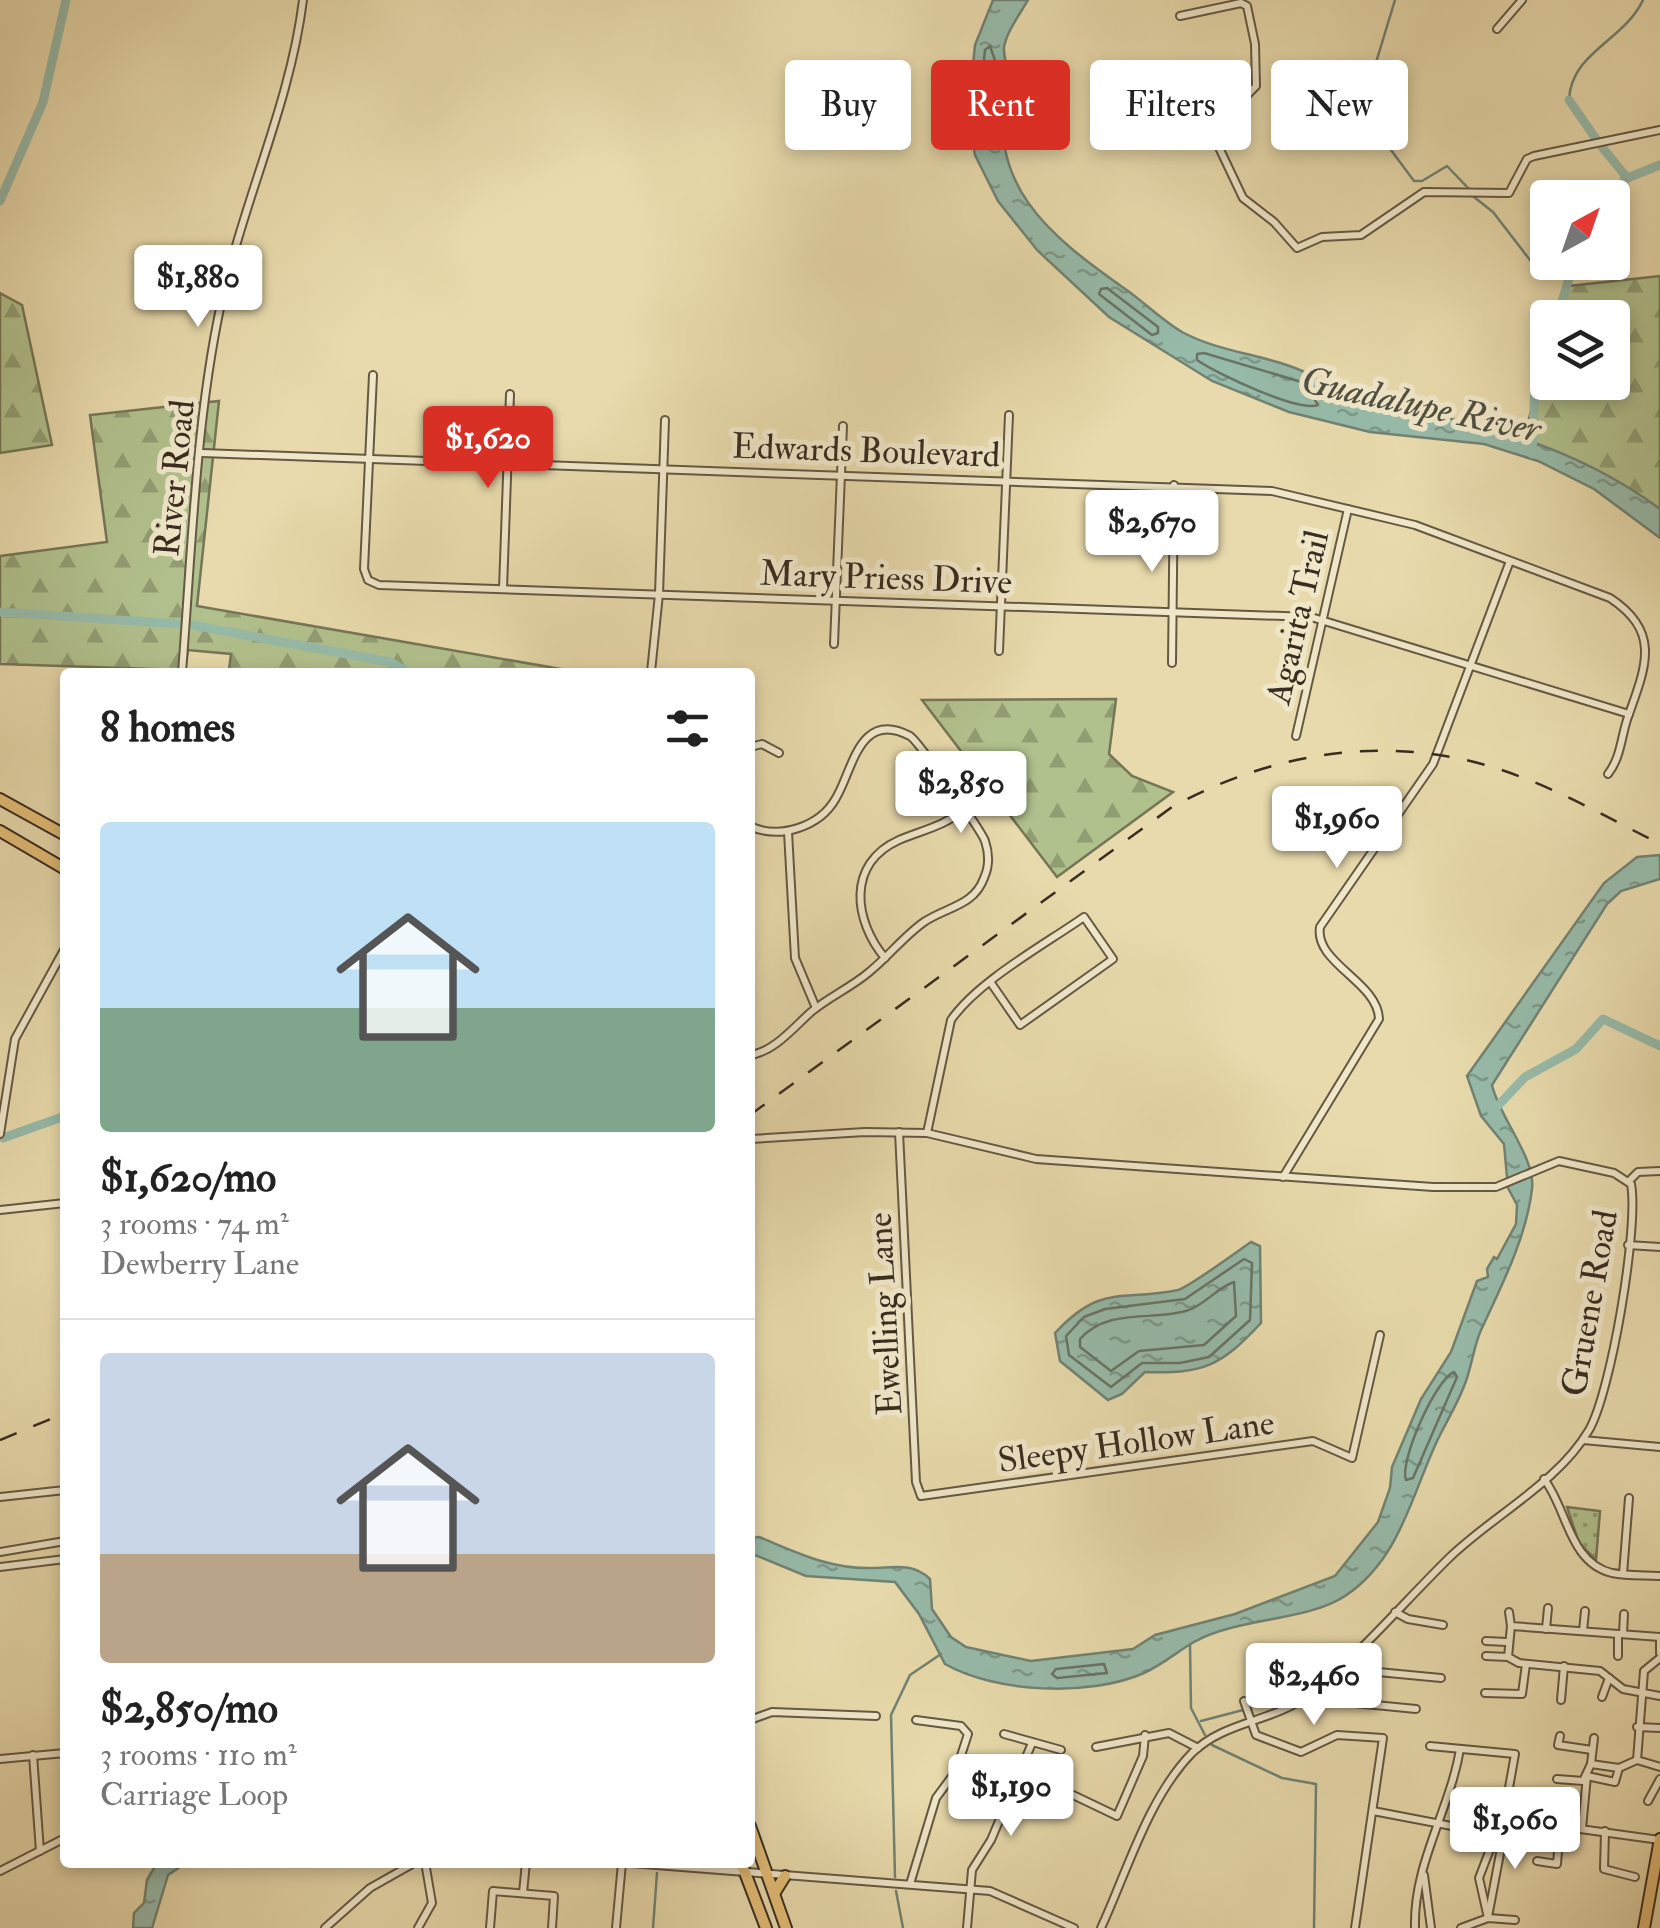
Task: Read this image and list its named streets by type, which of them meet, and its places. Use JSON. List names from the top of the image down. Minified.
{"streets":{"street":["Edwards Boulevard","River Road","Mary Priess Drive","Agarita Trail","Gruene Road","Ewelling Lane","Sleepy Hollow Lane"]},"crossings":[["Edwards Boulevard","River Road"],["Edwards Boulevard","Mary Priess Drive"],["Edwards Boulevard","Agarita Trail"],["Mary Priess Drive","Agarita Trail"],["Gruene Road","Ewelling Lane"],["Ewelling Lane","Sleepy Hollow Lane"]],"water":["Guadalupe River"],"north":"top right","page":{"chip":["Buy","Rent","Filters","New"],"price":["$1,880","$1,620","$2,670","$2,850","$1,960","$2,460","$1,190","$1,060"],"heading":"8 homes","list":[{"name":"$1,620/mo","note":"3 rooms · 74 m² · Dewberry Lane"},{"name":"$2,850/mo","note":"3 rooms · 110 m² · Carriage Loop"}]}}
